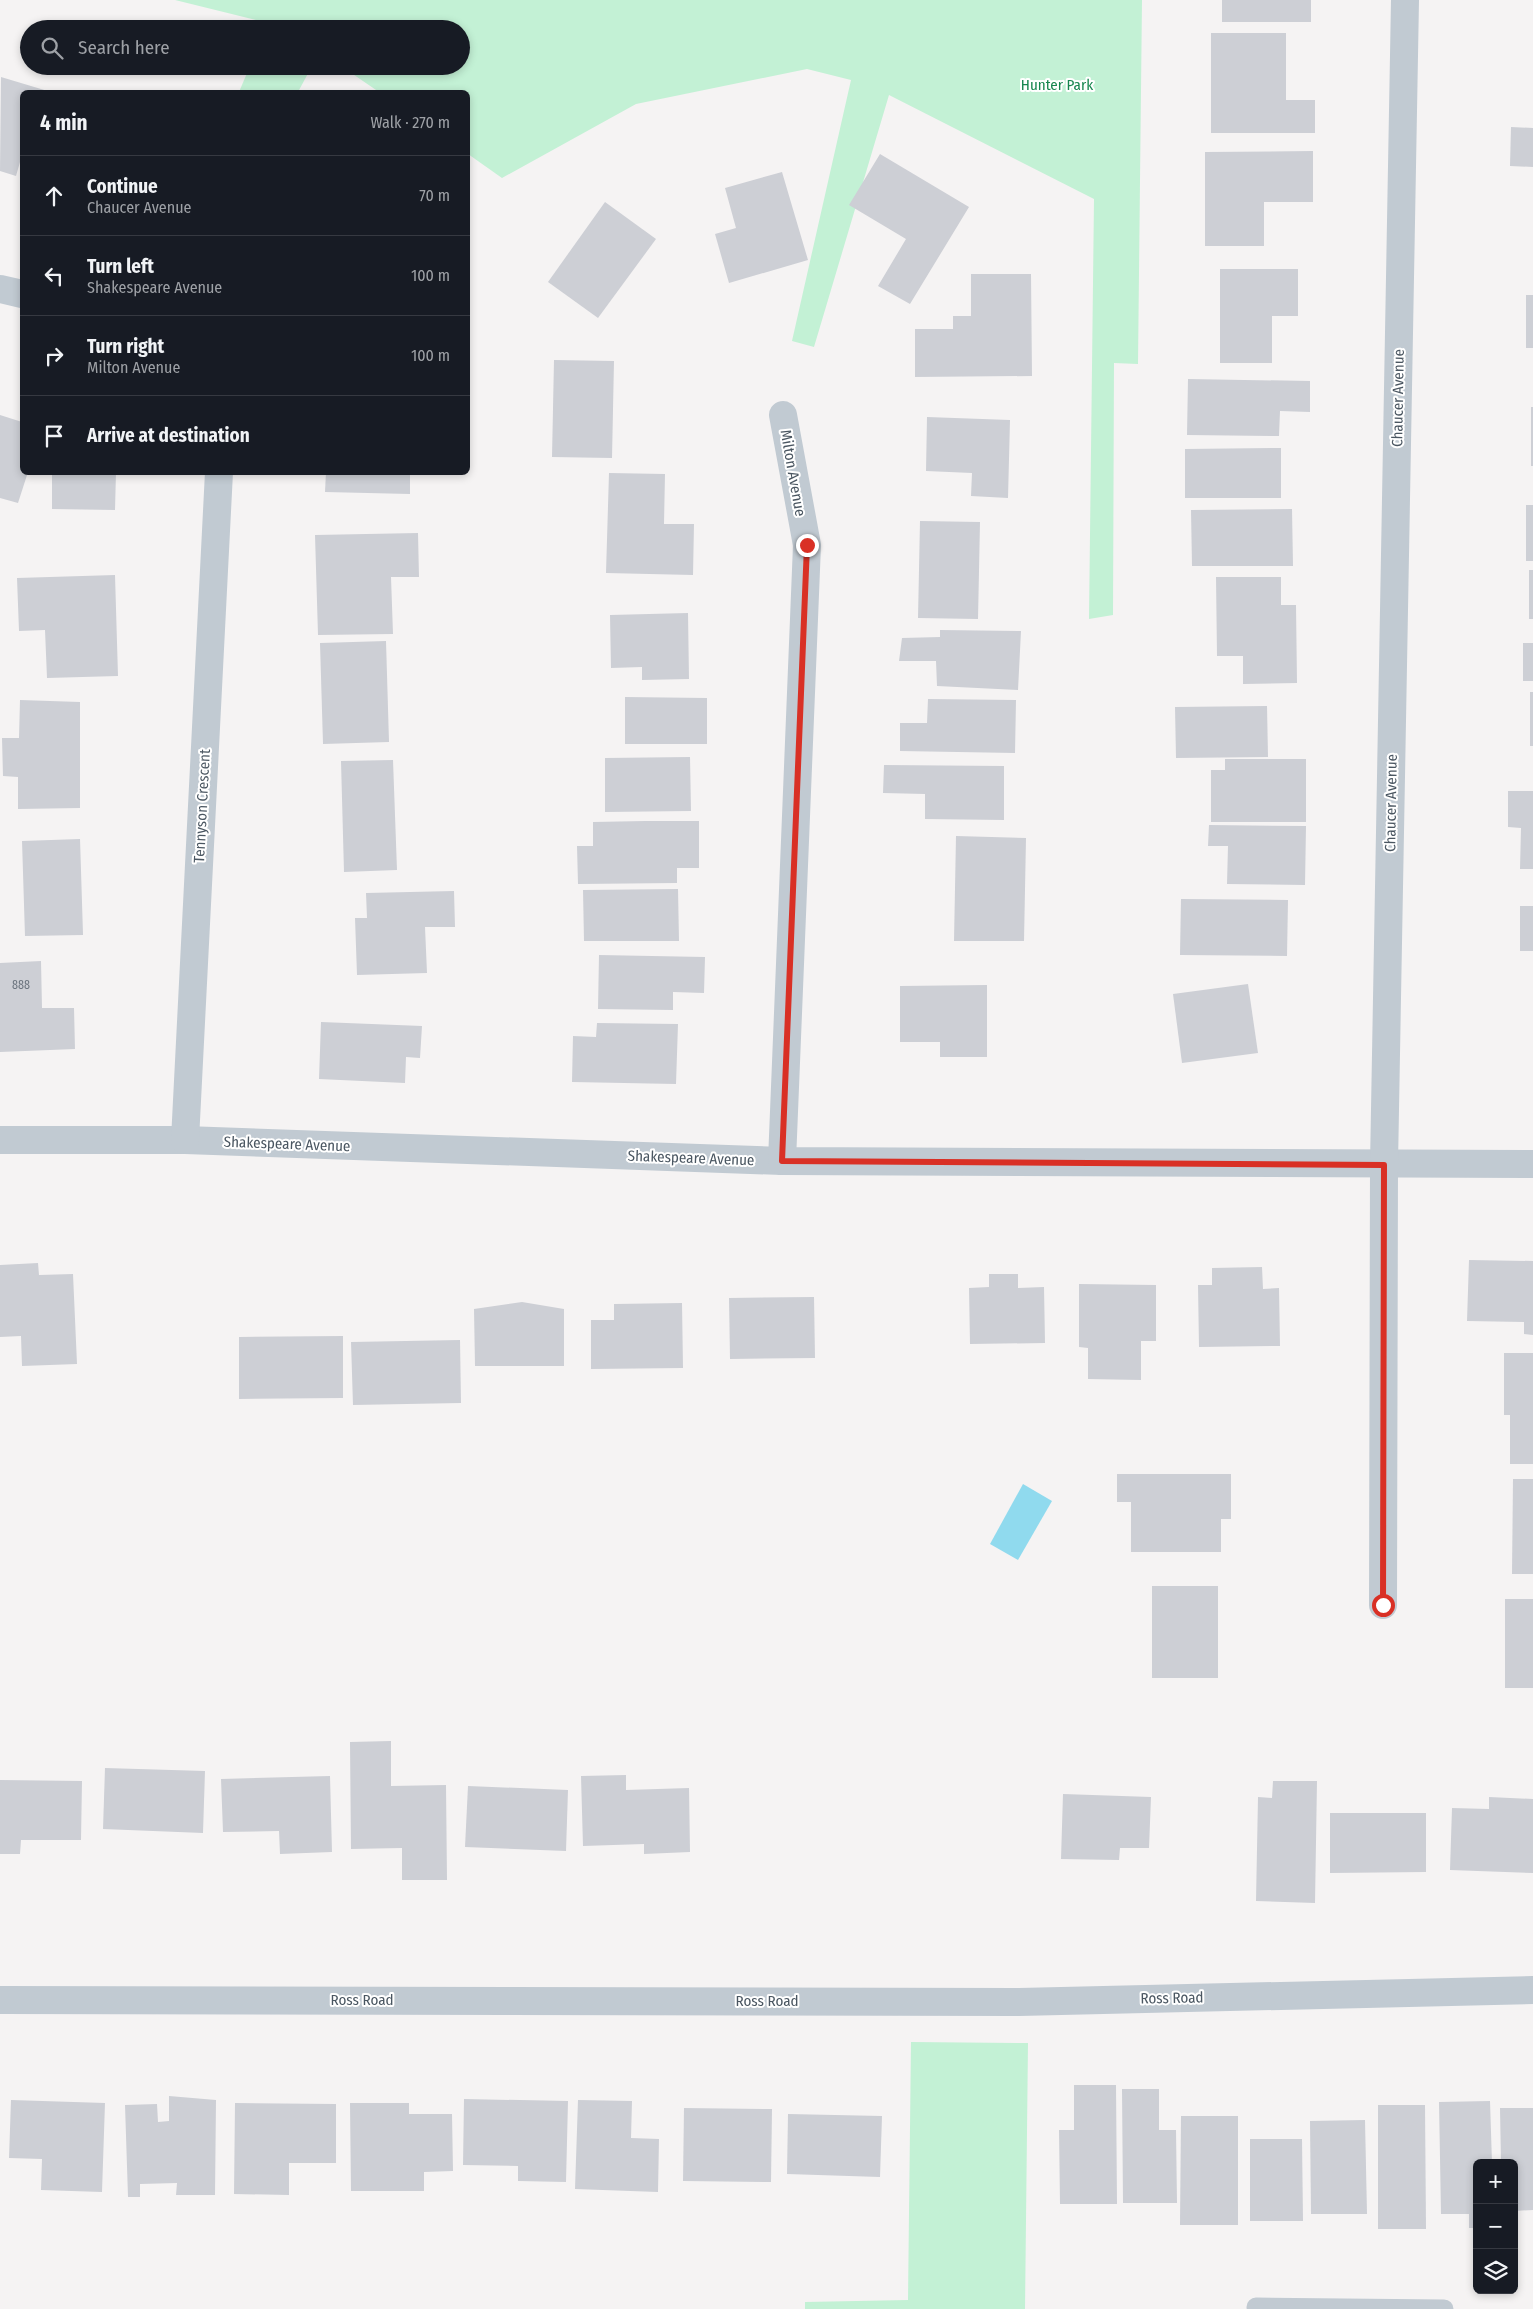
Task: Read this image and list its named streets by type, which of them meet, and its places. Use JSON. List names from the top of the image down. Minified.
{"streets":{"street":["Chaucer Avenue","Milton Avenue","Tennyson Crescent","Shakespeare Avenue","Ross Road"]},"crossings":[["Chaucer Avenue","Shakespeare Avenue"],["Milton Avenue","Shakespeare Avenue"],["Tennyson Crescent","Shakespeare Avenue"]],"parks":["Hunter Park"],"house_numbers":["888"],"page":{"search":"Search here","heading":["4 min","Walk · 270 m"],"list":[["Continue","Chaucer Avenue","70 m"],["Turn left","Shakespeare Avenue","100 m"],["Turn right","Milton Avenue","100 m"],"Arrive at destination"],"map_buttons":["+","−"]}}
